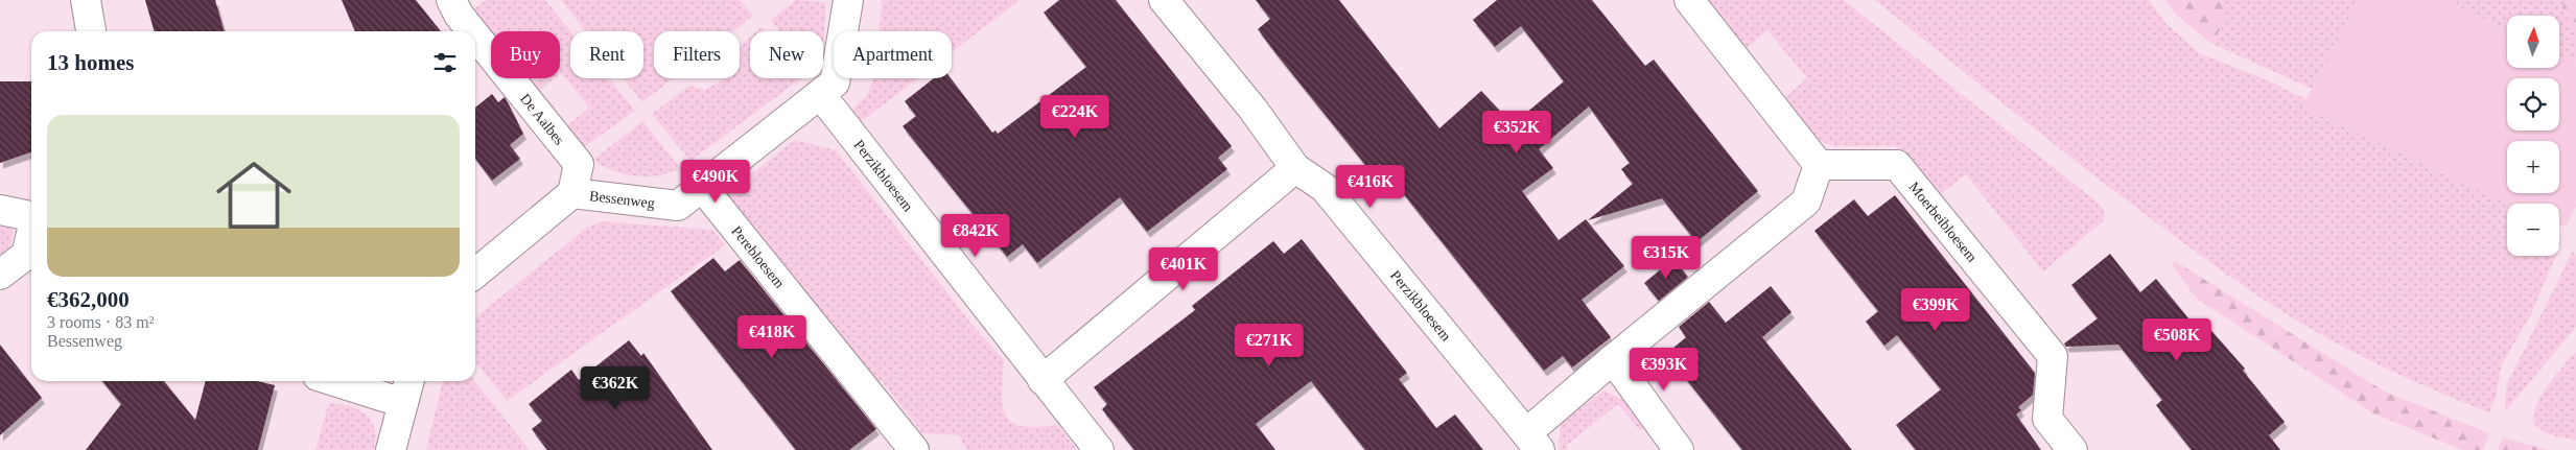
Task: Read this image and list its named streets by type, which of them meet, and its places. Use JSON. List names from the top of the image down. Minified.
{"streets":{"street":["De Aalbes","Perzikbloesem","Bessenweg","Moerbeibloesem","Perebloesem"]},"crossings":[["De Aalbes","Bessenweg"],["Perzikbloesem","Bessenweg"],["Bessenweg","Perebloesem"]],"north":"top","page":{"map_buttons":["+","−"],"chip":["Buy","Rent","Filters","New","Apartment"],"heading":"13 homes","list":[{"name":"€362,000","note":"3 rooms · 83 m² · Bessenweg"}],"price":["€224K","€352K","€490K","€416K","€842K","€315K","€401K","€399K","€418K","€508K","€271K","€393K","€362K"]}}
